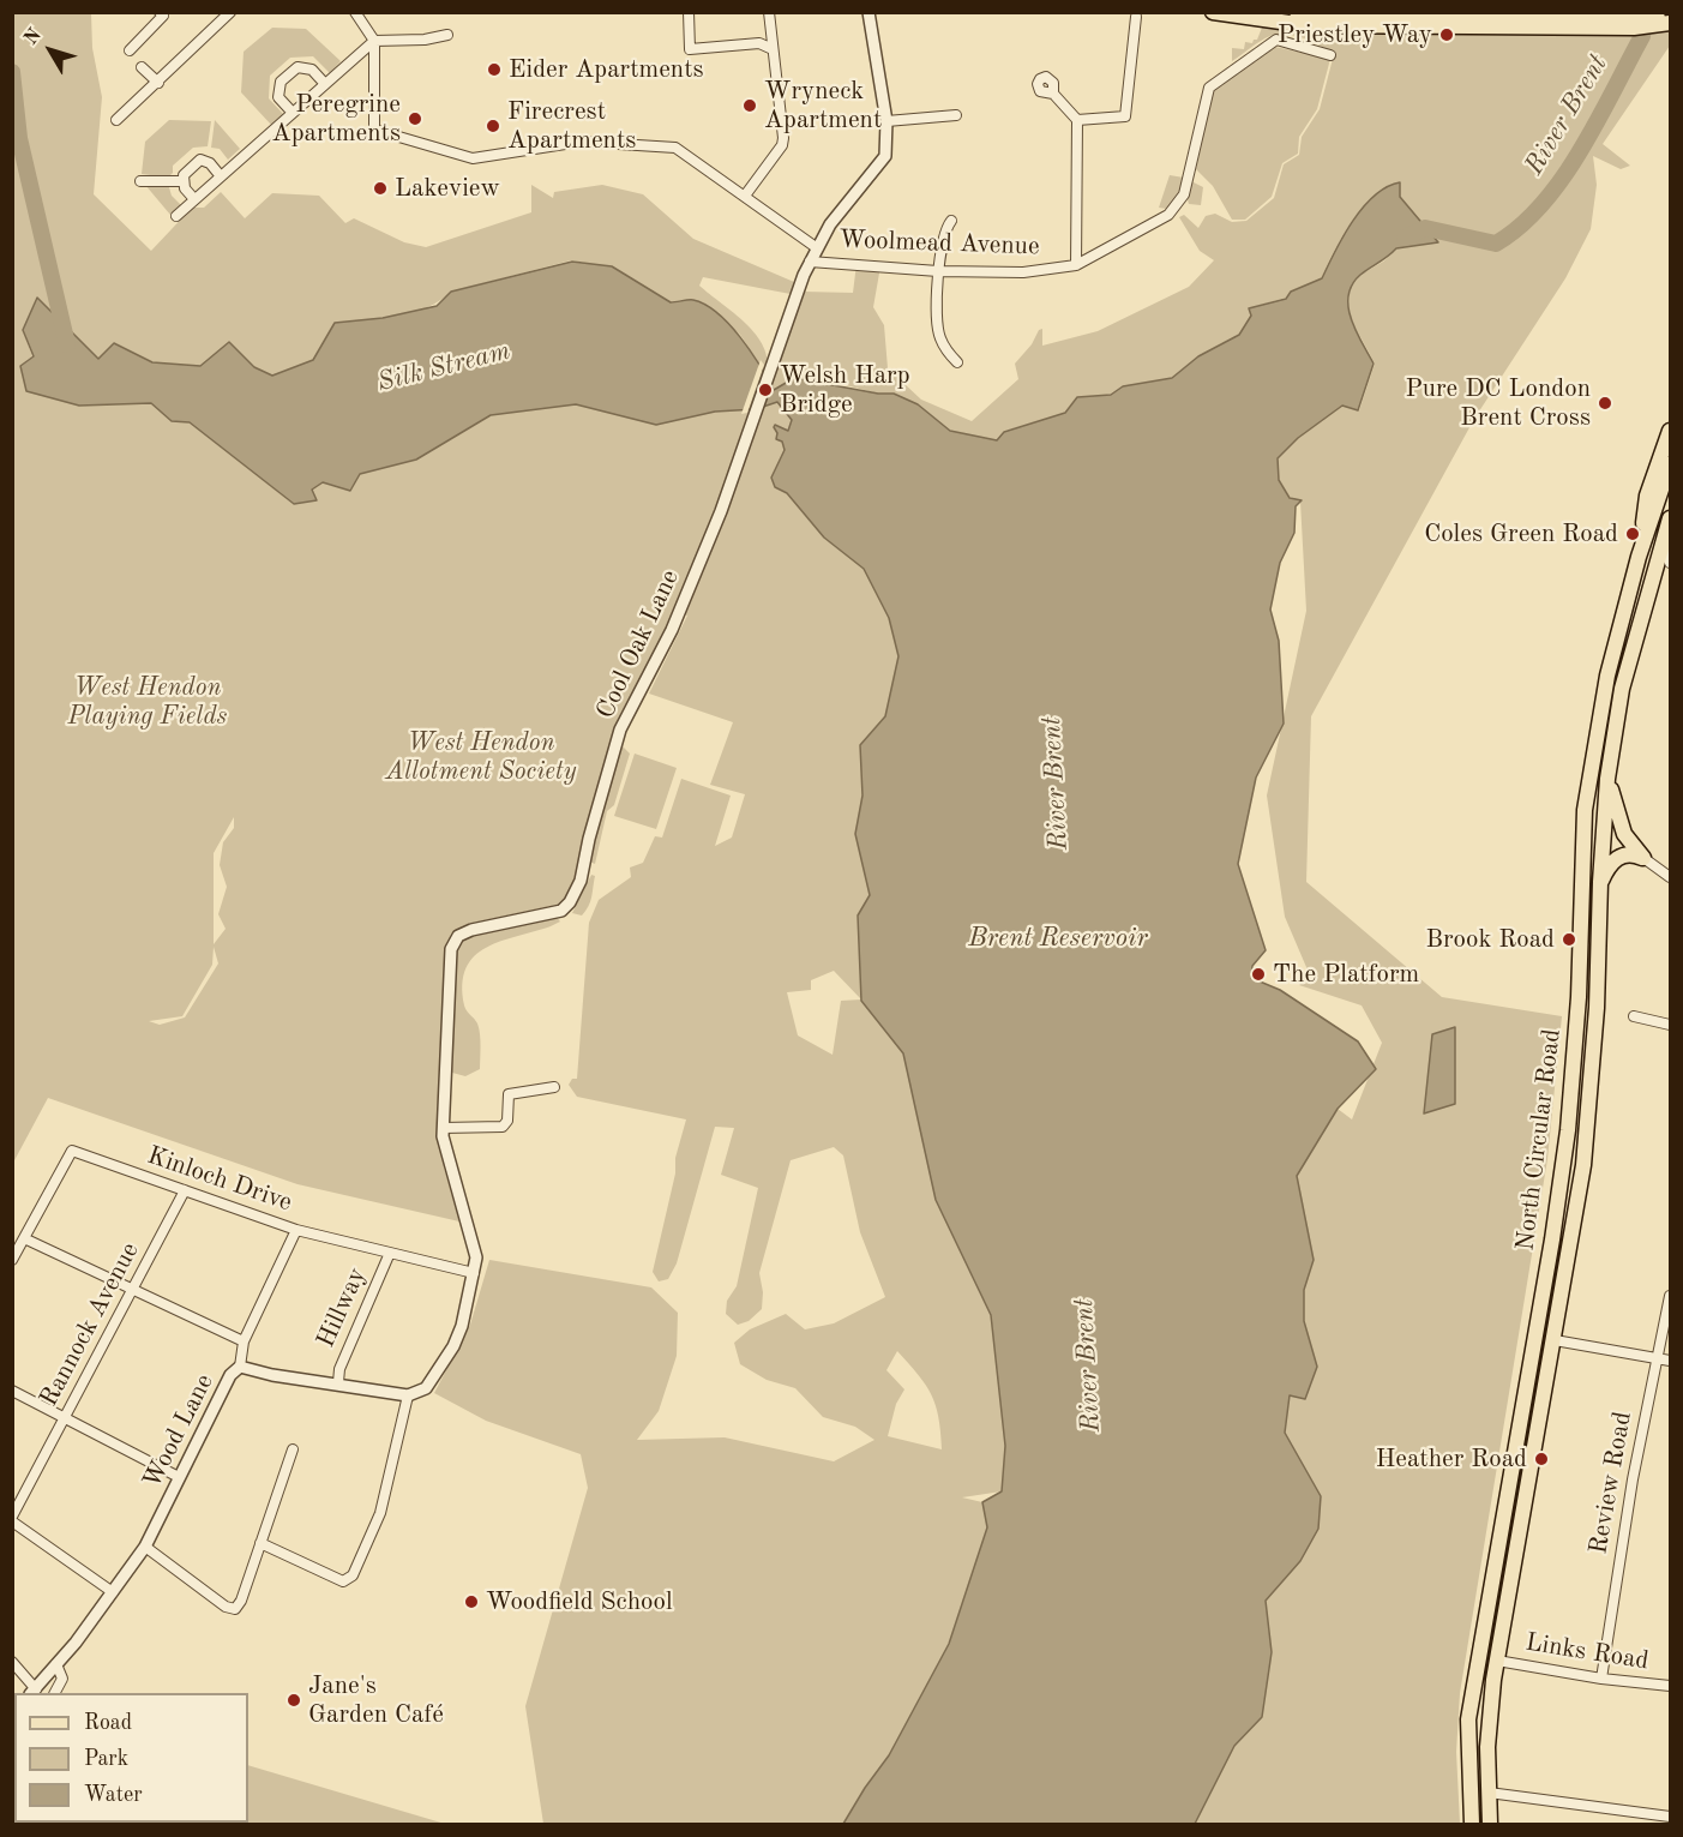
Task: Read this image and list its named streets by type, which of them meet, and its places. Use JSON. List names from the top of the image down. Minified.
{"streets":{"main road":["North Circular Road"],"street":["Woolmead Avenue","Cool Oak Lane","Kinloch Drive","Hillway","Rannock Avenue","Wood Lane","Review Road","Links Road"]},"crossings":[["Woolmead Avenue","Cool Oak Lane"],["Cool Oak Lane","Kinloch Drive"],["Cool Oak Lane","Wood Lane"],["North Circular Road","Links Road"],["Kinloch Drive","Hillway"],["Kinloch Drive","Rannock Avenue"],["Hillway","Wood Lane"],["Review Road","Links Road"]],"water":["River Brent","Silk Stream","Brent Reservoir"],"parks":["West Hendon Playing Fields","West Hendon Allotment Society"],"places":["Priestley Way","Eider Apartments","Wryneck Apartment","Peregrine Apartments","Firecrest Apartments","Lakeview","Welsh Harp Bridge","Pure DC London Brent Cross","Coles Green Road","Brook Road","The Platform","Heather Road","Woodfield School","Jane's Garden Café"],"legend":["Road","Park","Water"],"north":"top left"}
